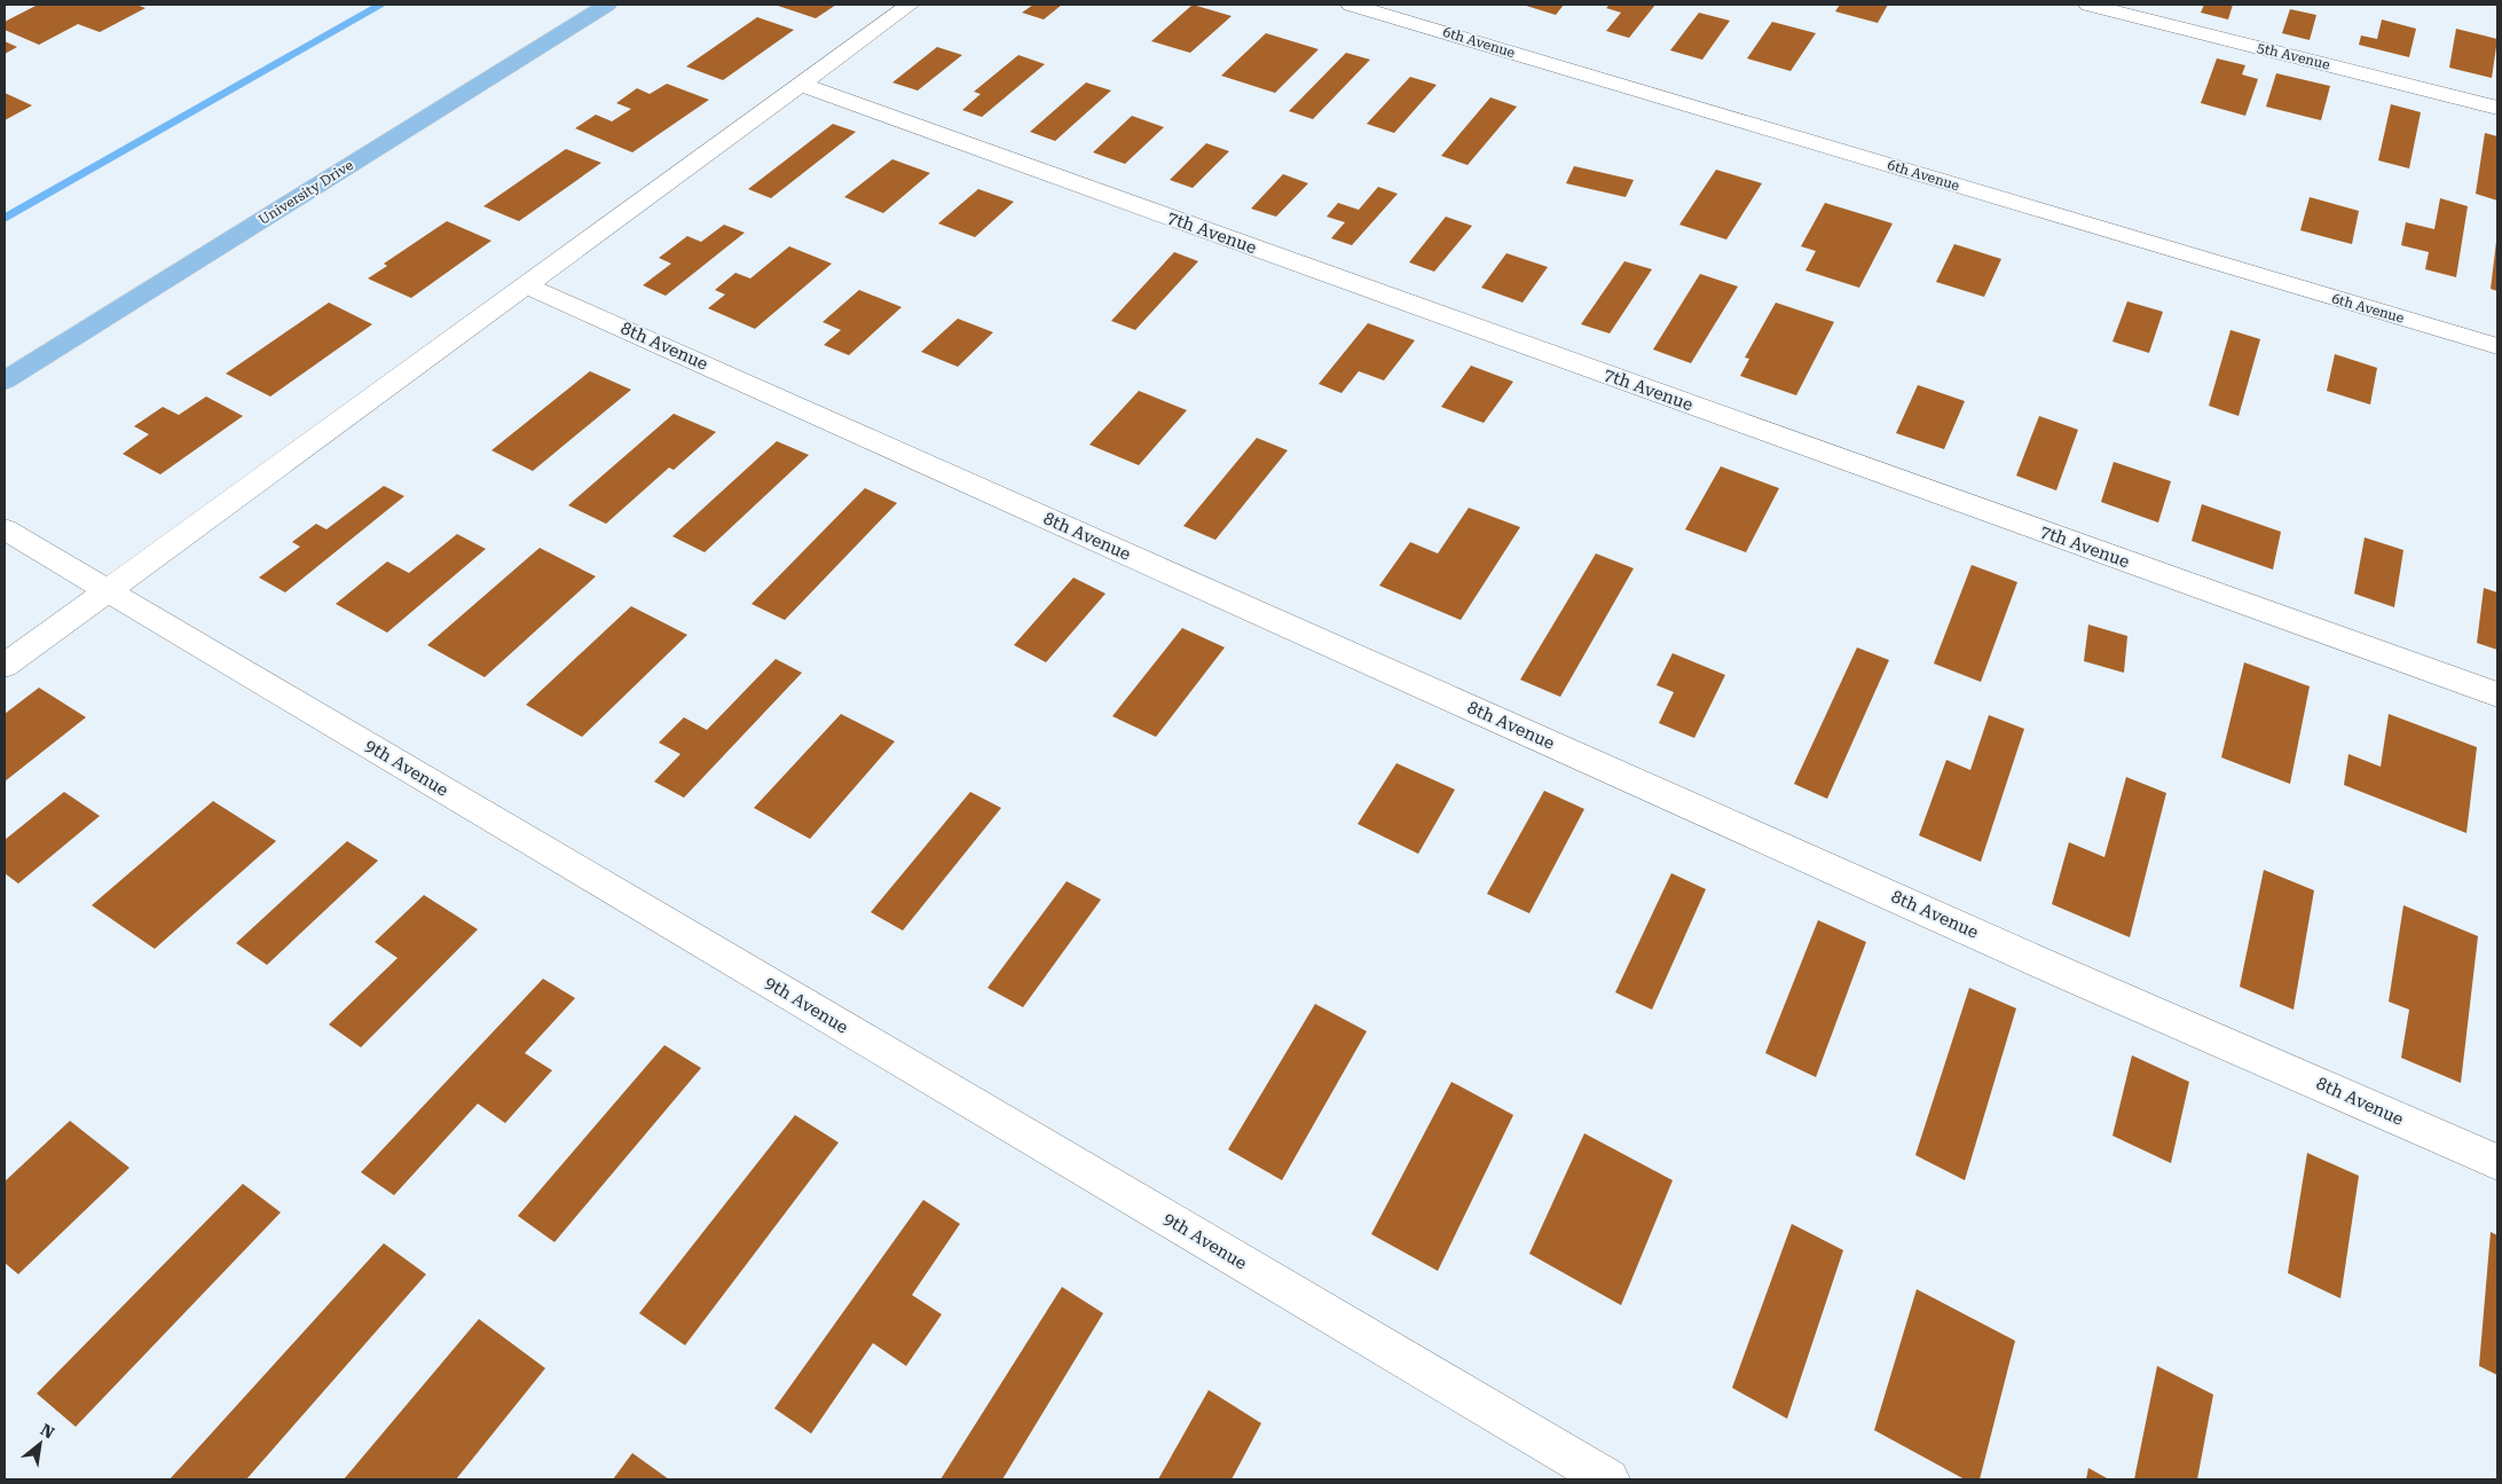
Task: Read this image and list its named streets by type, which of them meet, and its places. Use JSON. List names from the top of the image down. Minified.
{"streets":{"main road":["University Drive"],"street":["6th Avenue","5th Avenue","7th Avenue","8th Avenue","9th Avenue"]},"north":"top right"}
